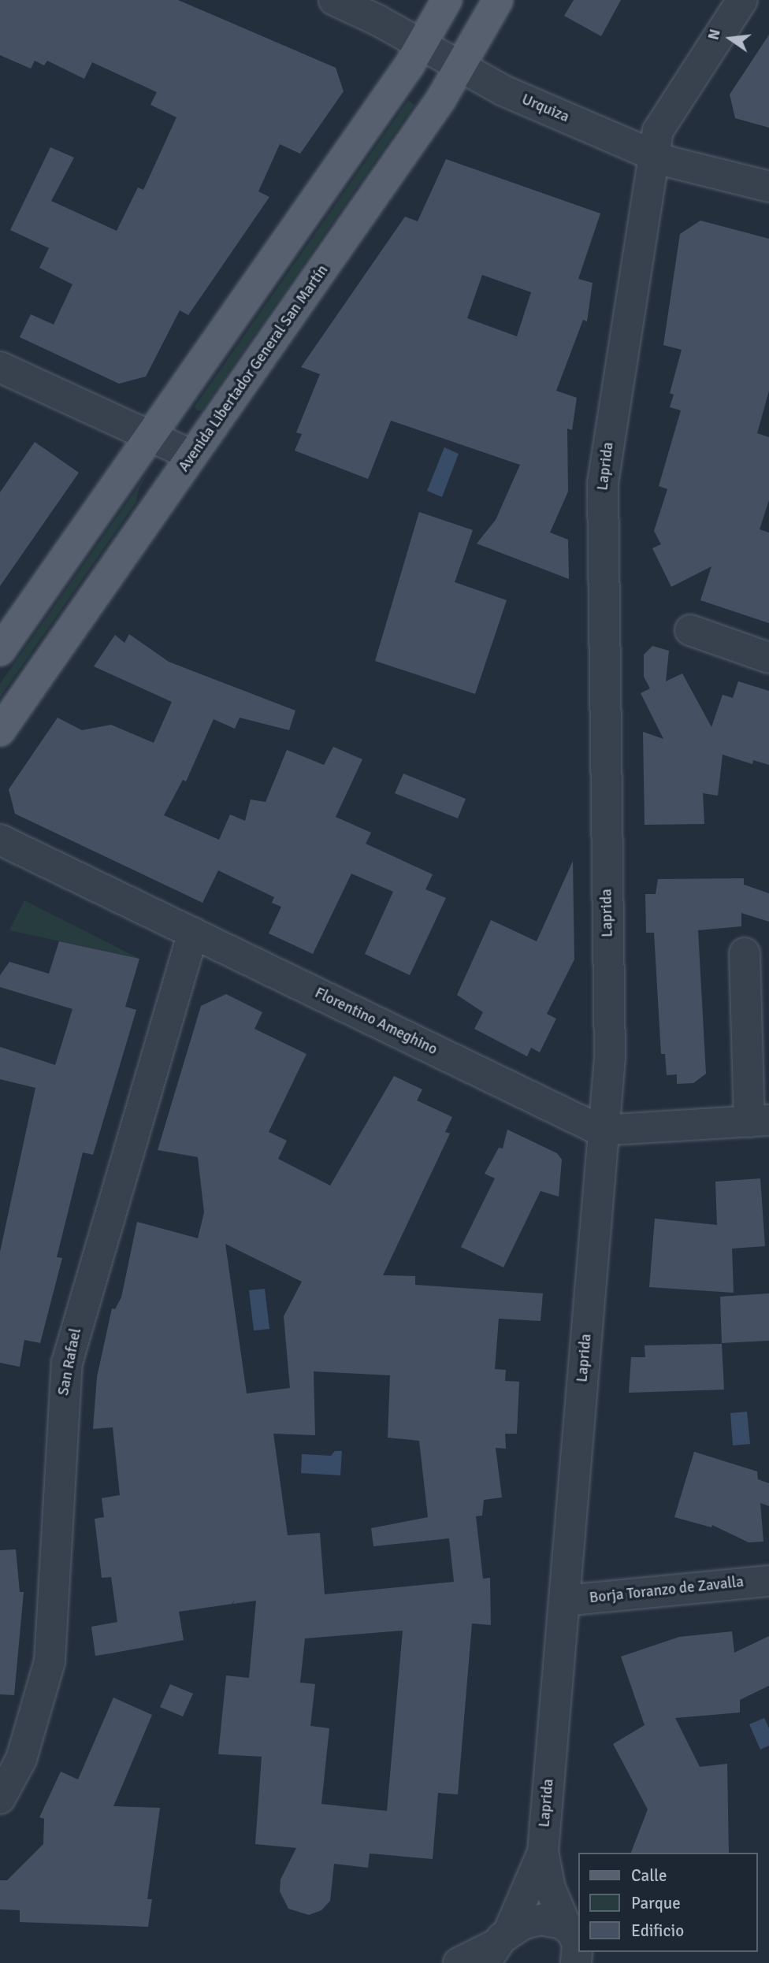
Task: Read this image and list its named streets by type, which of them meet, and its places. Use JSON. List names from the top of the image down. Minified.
{"streets":{"main road":["Avenida Libertador General San Martín"],"street":["Urquiza","Laprida","Florentino Ameghino","San Rafael","Borja Toranzo de Zavalla"]},"crossings":[["Urquiza","Avenida Libertador General San Martín"],["Urquiza","Laprida"],["Laprida","Florentino Ameghino"],["Laprida","Borja Toranzo de Zavalla"],["Florentino Ameghino","San Rafael"]],"legend":["Calle","Parque","Edificio"],"north":"left"}
